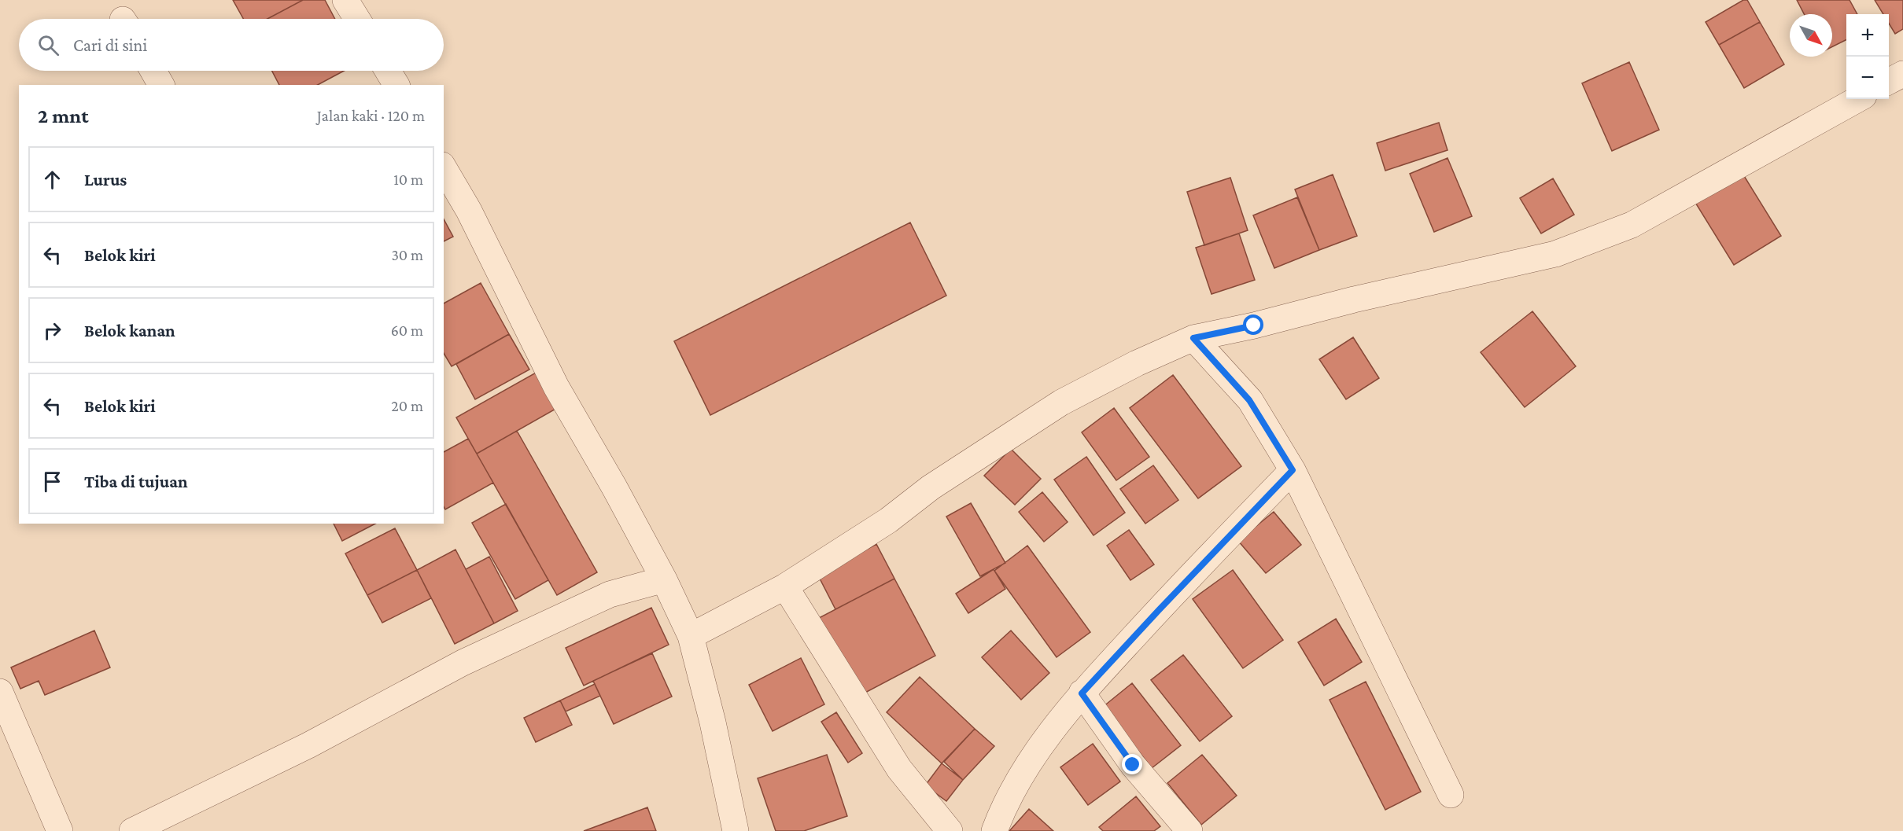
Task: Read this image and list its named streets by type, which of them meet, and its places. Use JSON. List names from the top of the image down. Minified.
{"north":"bottom right","page":{"map_buttons":["+","−"],"search":"Cari di sini","heading":["2 mnt","Jalan kaki · 120 m"],"list":[["Lurus","10 m"],["Belok kiri","30 m"],["Belok kanan","60 m"],["Belok kiri","20 m"],"Tiba di tujuan"]}}
